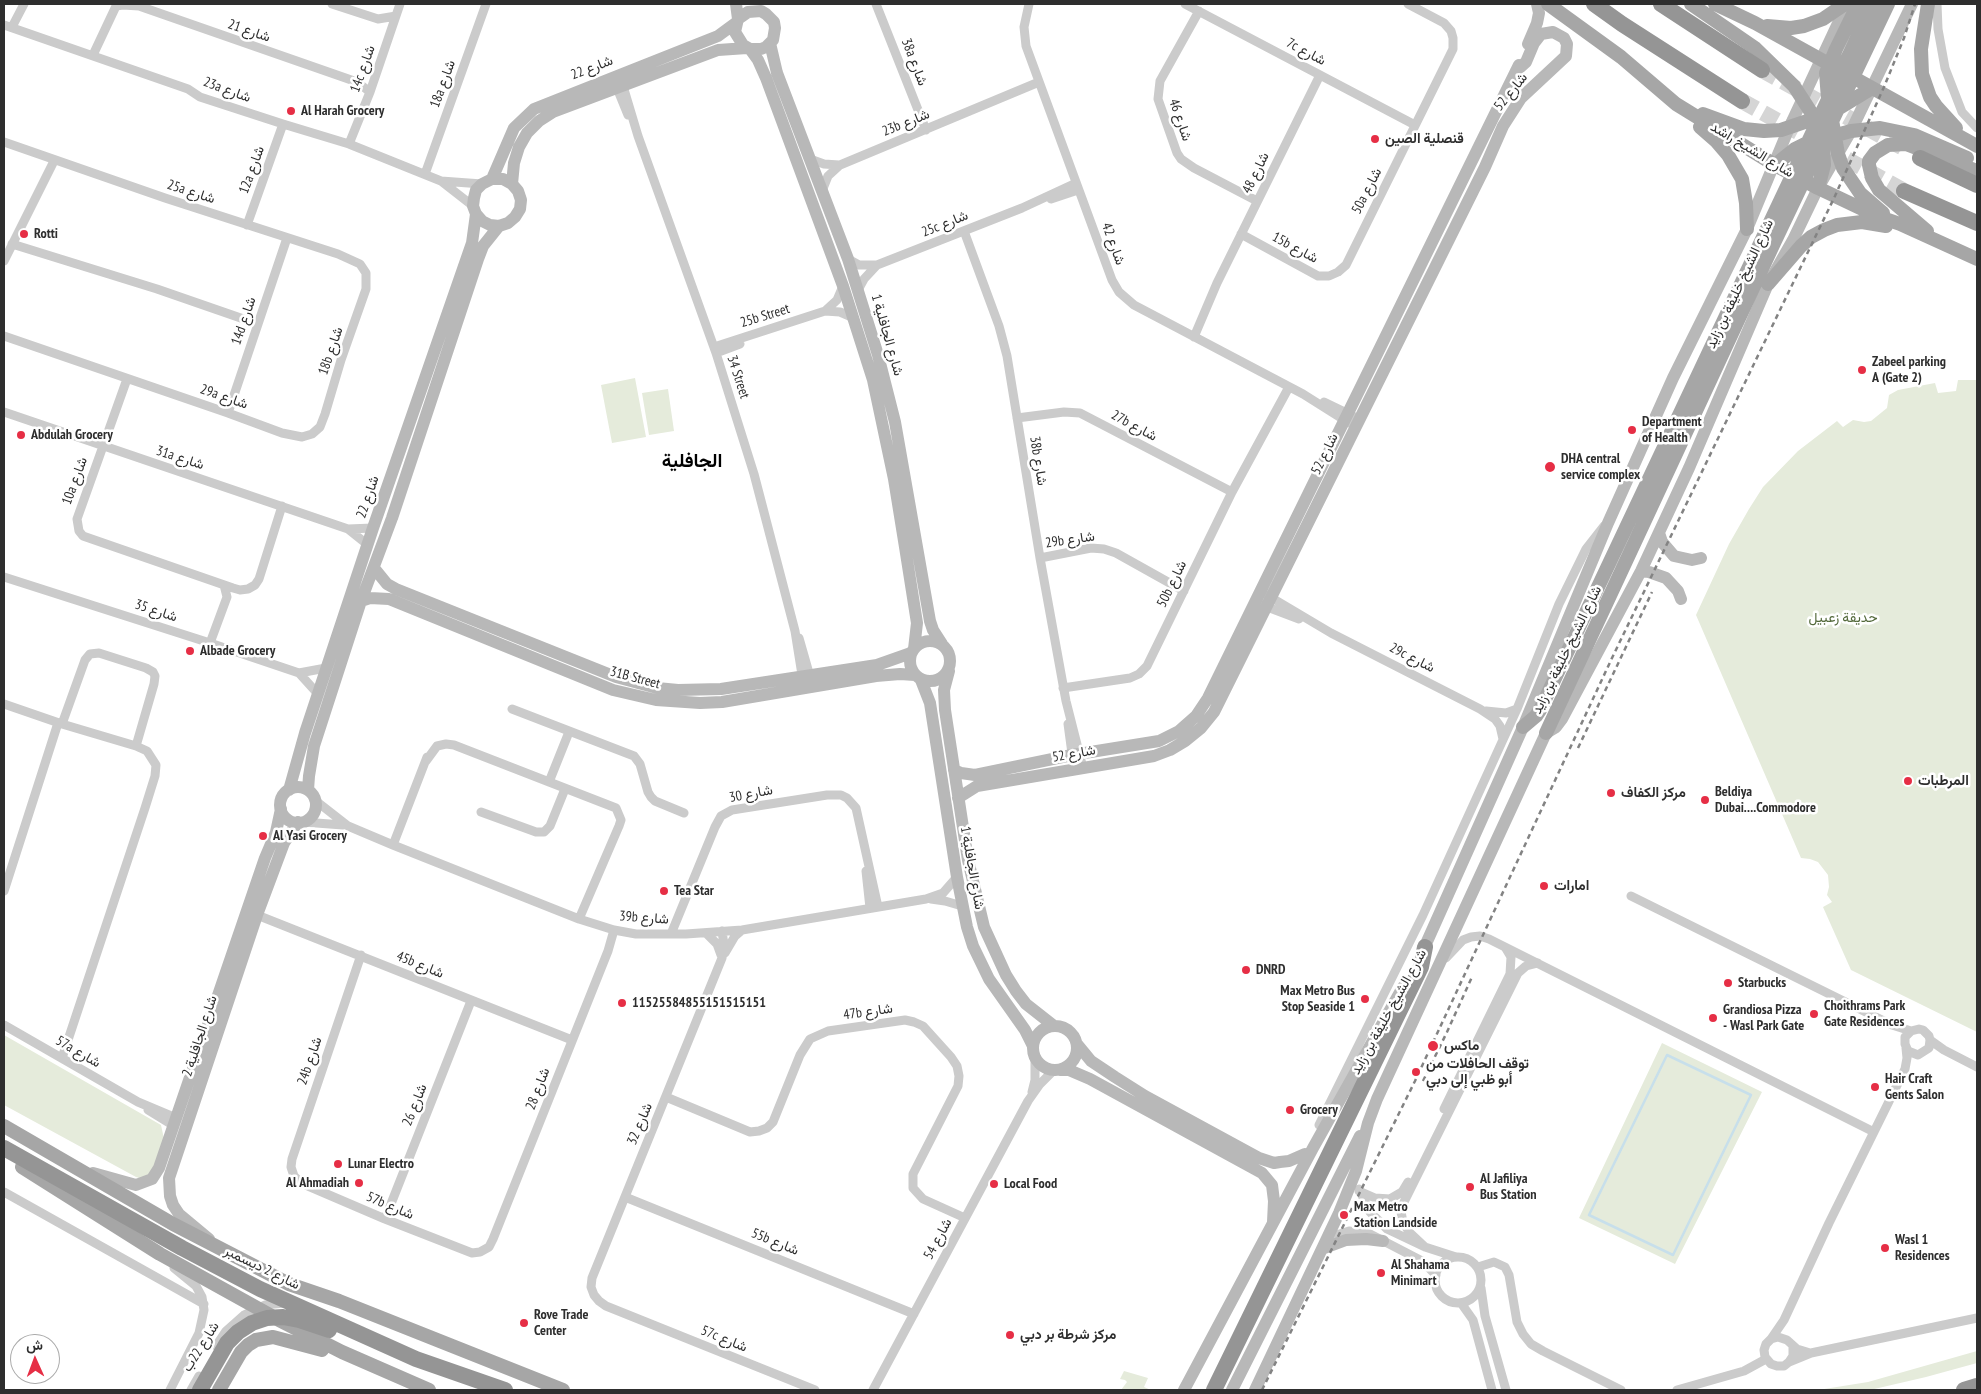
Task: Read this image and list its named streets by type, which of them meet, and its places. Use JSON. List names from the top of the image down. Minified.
{"streets":{"main road":["شارع الشيخ راشد","شارع الشيخ خليفة بن زايد","شارع 2 ديسمبر"],"street":["شارع 21","7c شارع","38a شارع","شارع 22","14c شارع","18a شارع","23a شارع","شارع 52","شارع 46","23b شارع","12a شارع","شارع 48","50a شارع","25a شارع","25c شارع","شارع 42","15b شارع","25b Street","14d شارع","شارع الجافلية 1","18b شارع","34 Street","29a شارع","27b شارع","31a شارع","38b شارع","10a شارع","29b شارع","50b شارع","شارع 35","29c شارع","31B Street","شارع 30","39b شارع","45b شارع","47b شارع","شارع الجافلية 2","57a شارع","24b شارع","شارع 28","شارع 26","شارع 32","57b شارع","شارع 54","55b شارع","57c شارع","شارع 22ب"]},"crossings":[["شارع 21","14c شارع"],["7c شارع","شارع 46"],["7c شارع","شارع 48"],["7c شارع","50a شارع"],["38a شارع","23b شارع"],["شارع 22","23a شارع"],["شارع 22","شارع الجافلية 1"],["شارع 22","34 Street"],["شارع 22","31a شارع"],["شارع 22","شارع 35"],["شارع 22","39b شارع"],["شارع 22","شارع الجافلية 2"],["14c شارع","23a شارع"],["18a شارع","23a شارع"],["23a شارع","12a شارع"],["شارع 52","شارع 42"],["شارع 52","شارع الجافلية 1"],["شارع 52","38b شارع"],["شارع 52","29c شارع"],["شارع 46","شارع 48"],["23b شارع","شارع 42"],["23b شارع","شارع الجافلية 1"],["12a شارع","25a شارع"],["شارع 48","شارع 42"],["شارع 48","15b شارع"],["50a شارع","15b شارع"],["25a شارع","14d شارع"],["25a شارع","18b شارع"],["25c شارع","شارع 42"],["25c شارع","شارع الجافلية 1"],["25c شارع","38b شارع"],["شارع 42","50b شارع"],["25b Street","شارع الجافلية 1"],["25b Street","34 Street"],["14d شارع","29a شارع"],["شارع الجافلية 1","31B Street"],["شارع الجافلية 1","39b شارع"],["شارع الجافلية 1","شارع 54"],["18b شارع","29a شارع"],["34 Street","31B Street"],["29a شارع","10a شارع"],["27b شارع","38b شارع"],["27b شارع","50b شارع"],["31a شارع","10a شارع"],["38b شارع","29b شارع"],["38b شارع","50b شارع"],["29b شارع","50b شارع"],["شارع 30","39b شارع"],["39b شارع","شارع الجافلية 2"],["39b شارع","شارع 28"],["39b شارع","شارع 32"],["45b شارع","شارع الجافلية 2"],["45b شارع","24b شارع"],["45b شارع","شارع 28"],["45b شارع","شارع 26"],["47b شارع","شارع 32"],["47b شارع","شارع 54"],["شارع الجافلية 2","57a شارع"],["شارع الجافلية 2","شارع 2 ديسمبر"],["24b شارع","57b شارع"],["شارع 28","57b شارع"],["شارع 26","57b شارع"],["شارع 32","55b شارع"],["شارع 32","57c شارع"],["شارع 54","55b شارع"]],"districts":["الجافلية"],"parks":["حديقة زعبيل"],"places":["Al Harah Grocery","قنصلية الصين","Rotti","Zabeel parking A (Gate 2)","Department of Health","Abdulah Grocery","DHA central service complex","Albade Grocery","المرطبات","مركز الكفاف","Beldiya Dubai....Commodore","Al Yasi Grocery","امارات","Tea Star","DNRD","Starbucks","Max Metro Bus Stop Seaside 1","11525584855151515151","Choithrams Park Gate Residences","Grandiosa Pizza - Wasl Park Gate","ماكس","توقف الحافلات من أبو ظبي إلى دبي","Hair Craft Gents Salon","Grocery","Lunar Electro","Al Ahmadiah","Local Food","Al Jafiliya Bus Station","Max Metro Station Landside","Wasl 1 Residences","Al Shahama Minimart","Rove Trade Center","مركز شرطة بر دبي"],"north":"top"}
